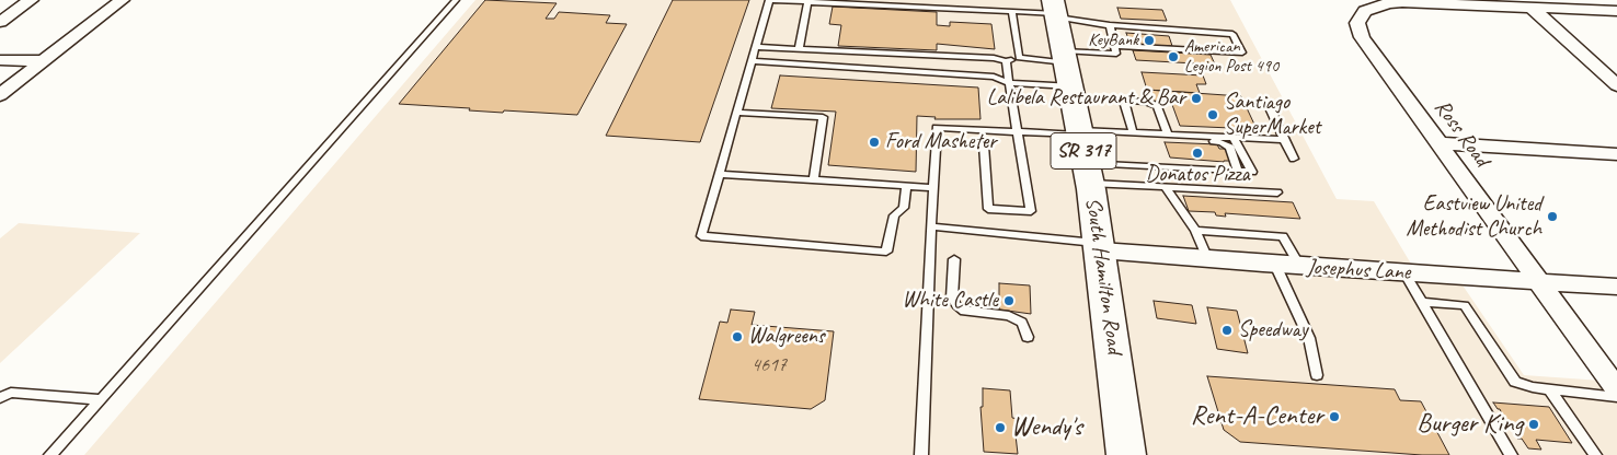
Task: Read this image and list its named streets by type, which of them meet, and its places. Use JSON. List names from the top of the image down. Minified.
{"streets":{"main road":["SR 317","South Hamilton Road"],"street":["Ross Road","Josephus Lane"]},"crossings":[["Ross Road","Josephus Lane"],["Josephus Lane","South Hamilton Road"]],"places":["KeyBank","American Legion Post 490","Lalibela Restaurant & Bar","Santiago SuperMarket","Ford Masheter","Donatos Pizza","Eastview United Methodist Church","White Castle","Speedway","Walgreens","Rent-A-Center","Burger King","Wendy's"],"house_numbers":["4617"]}
